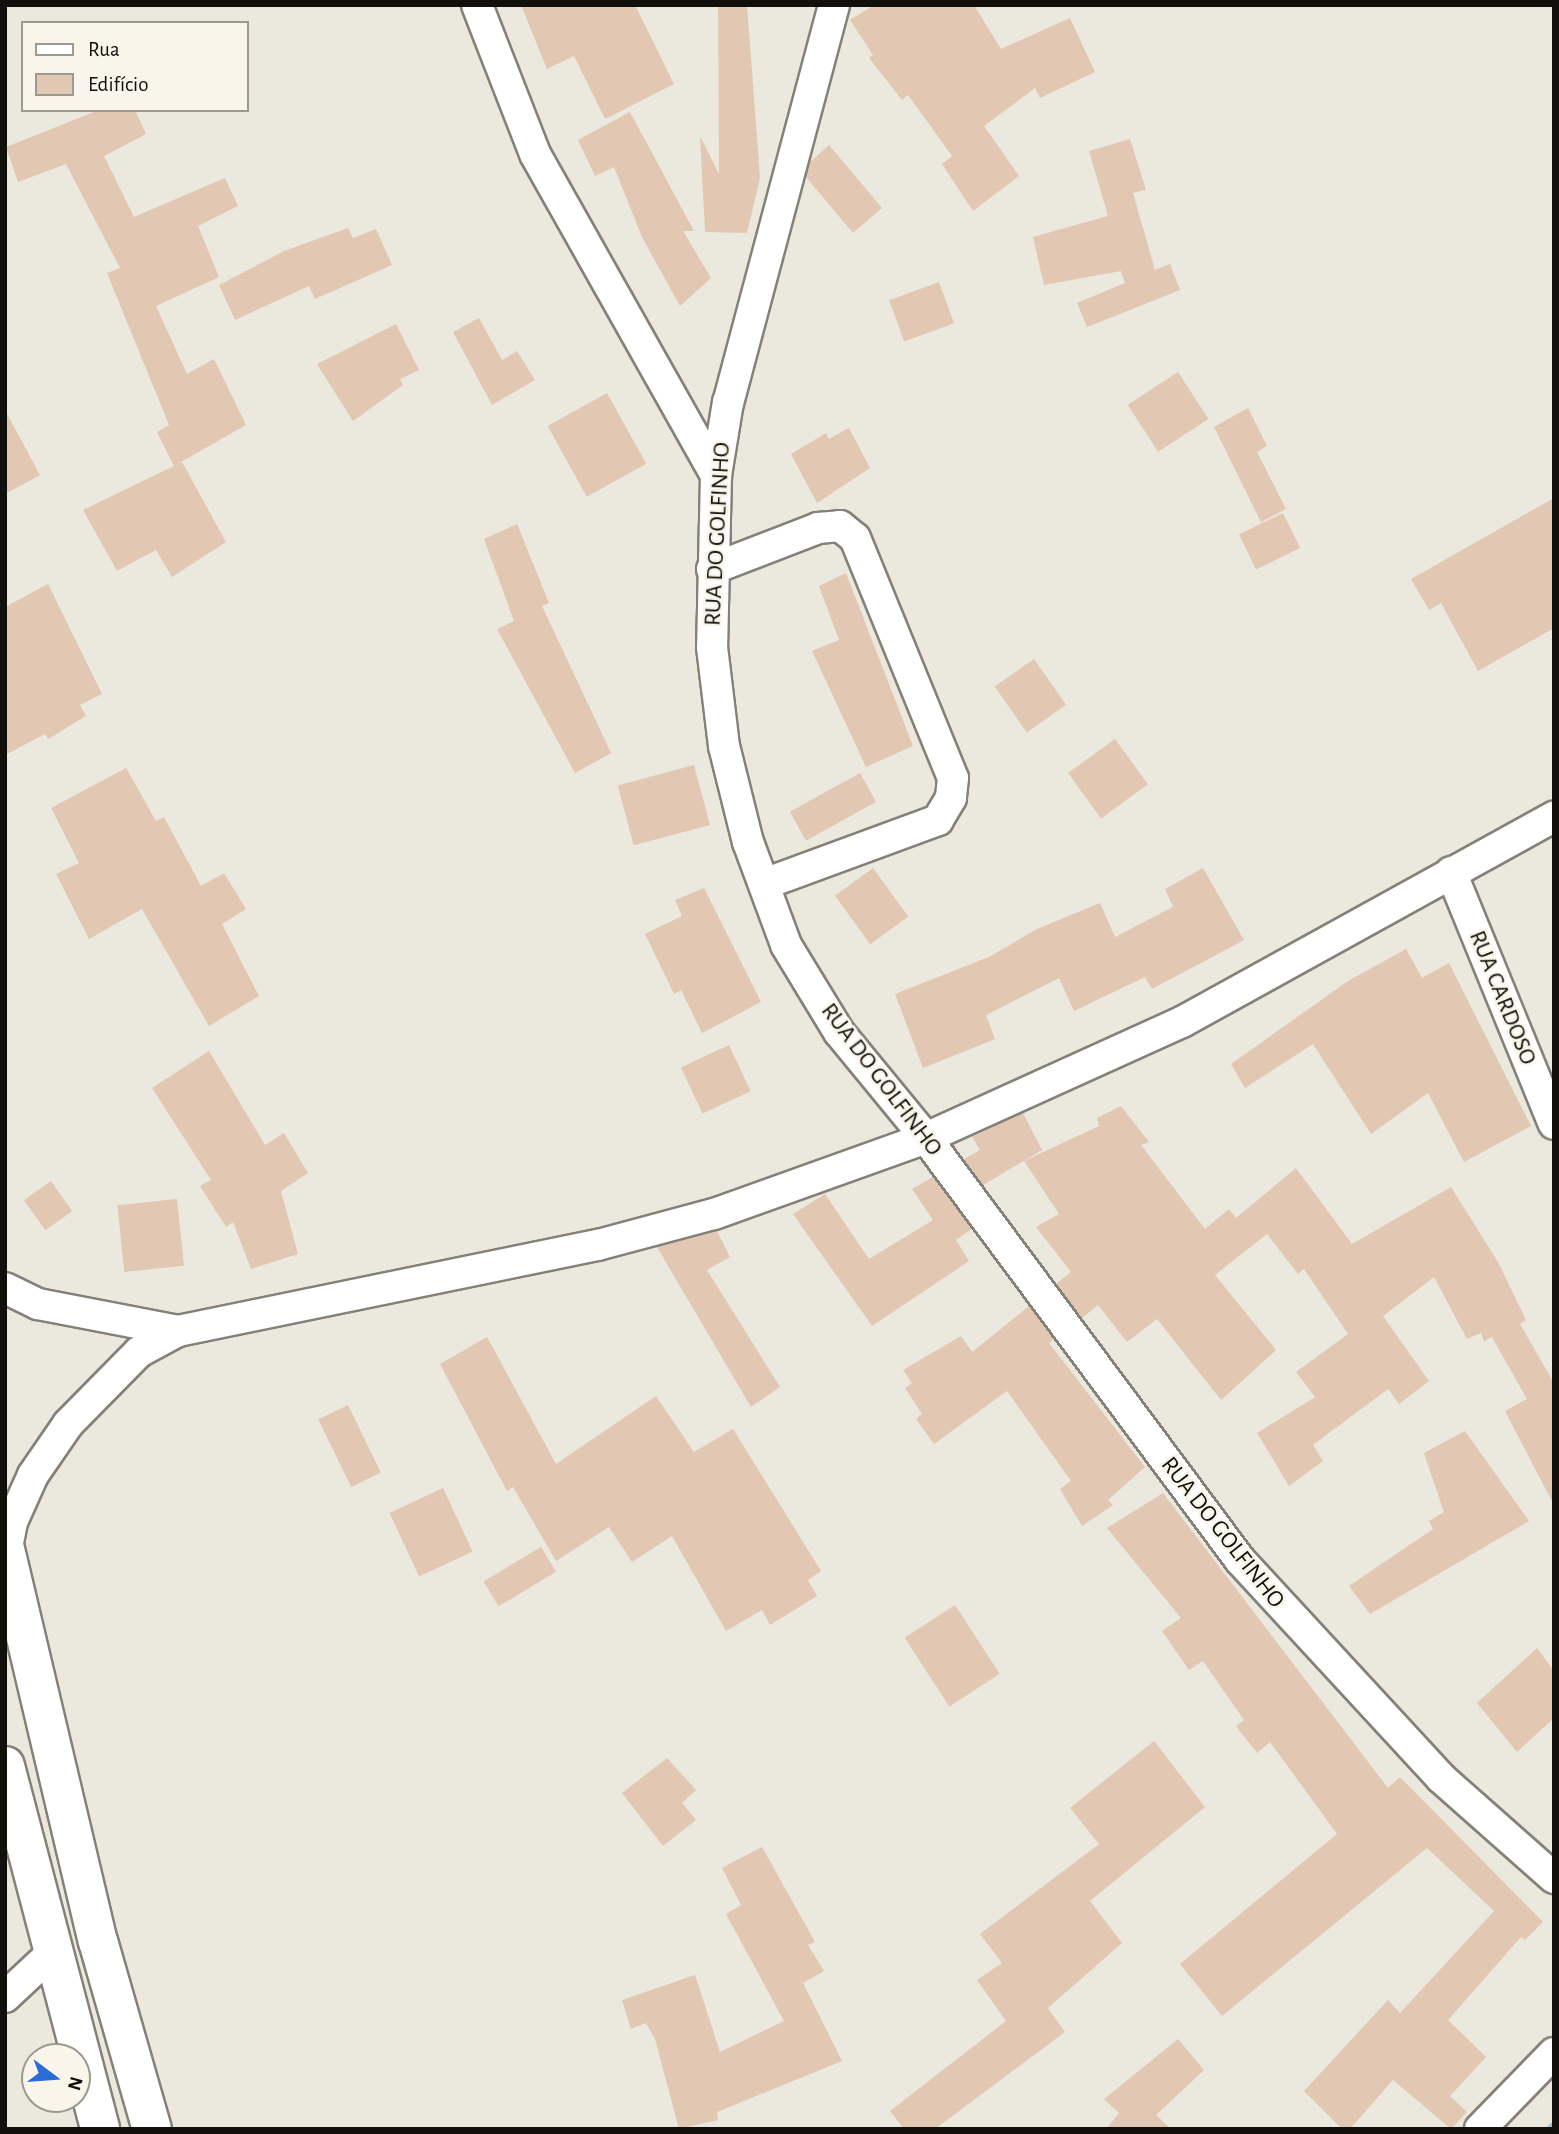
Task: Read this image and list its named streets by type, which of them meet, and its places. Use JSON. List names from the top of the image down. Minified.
{"streets":{"street":["RUA DO GOLFINHO","RUA CARDOSO"]},"legend":["Rua","Edifício"],"north":"right"}
